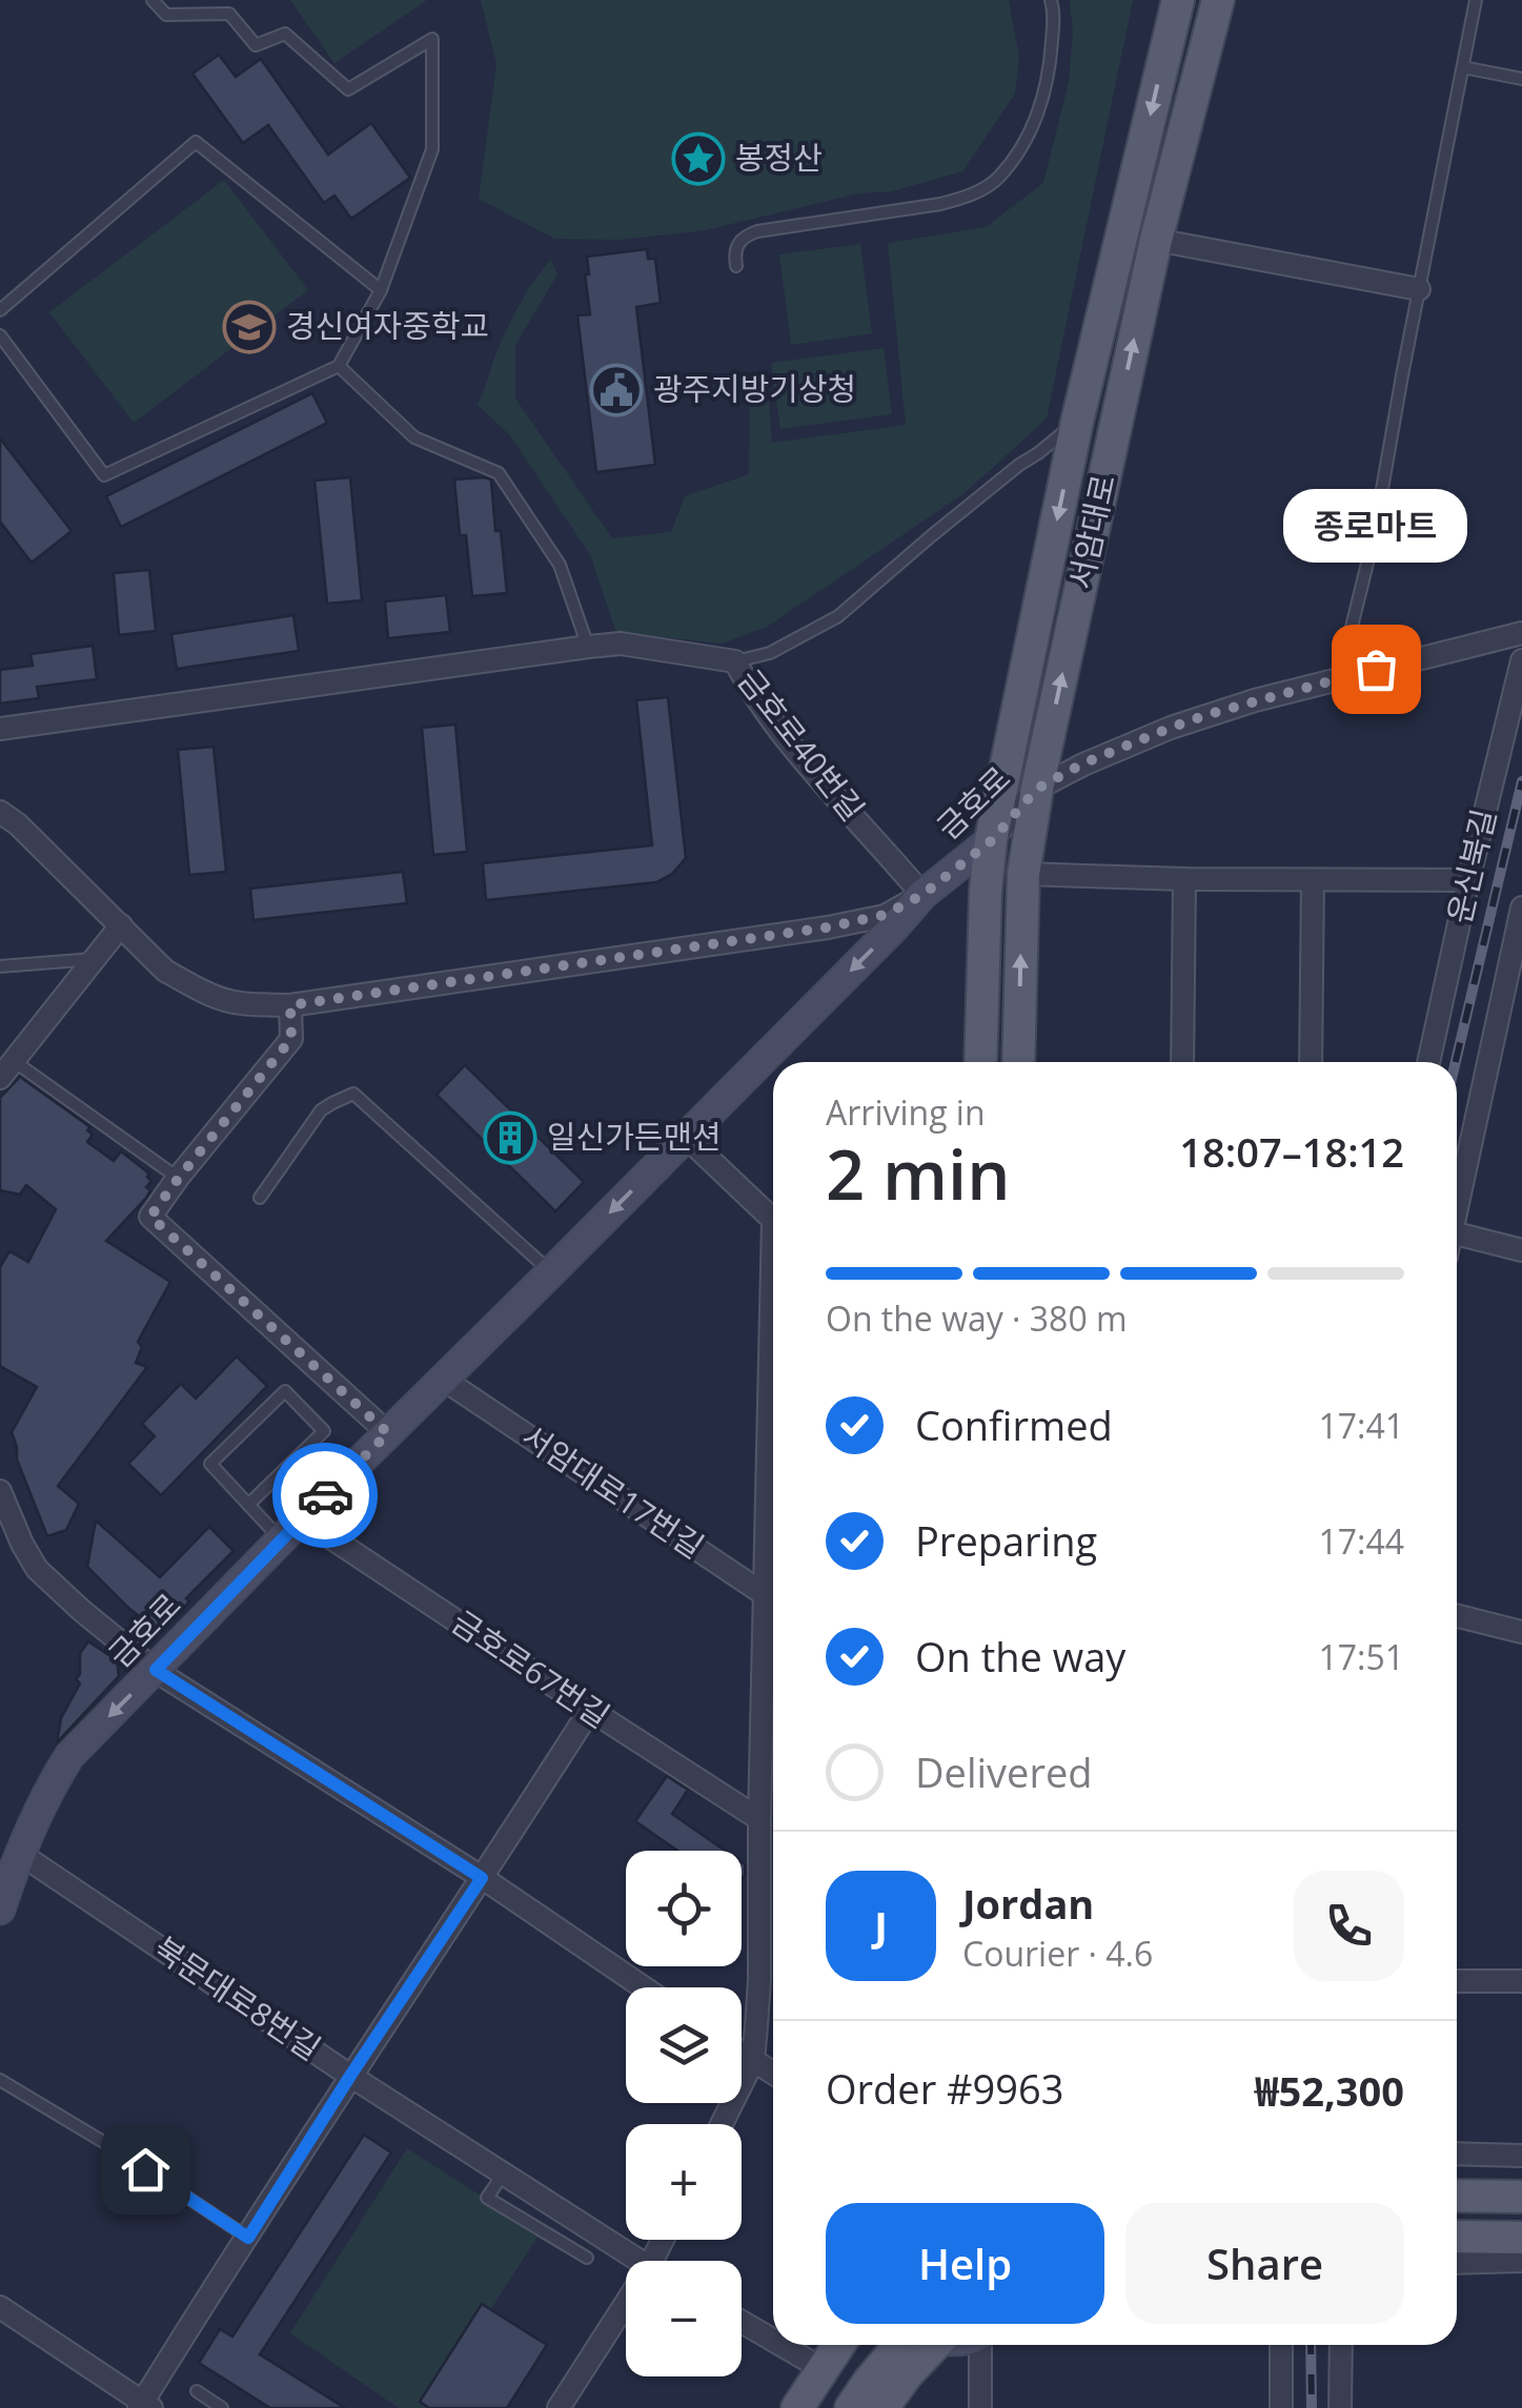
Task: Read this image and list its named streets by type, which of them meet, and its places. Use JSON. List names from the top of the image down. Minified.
{"streets":{"main road":["서암대로"],"street":["금호로40번길","금호로","운신북길","서암대로17번길","금호로67번길","북문대로8번길"]},"crossings":[["서암대로","금호로"],["금호로40번길","금호로"],["금호로","서암대로17번길"],["금호로","금호로67번길"],["금호로","북문대로8번길"]],"one_way":["금호로"],"places":{"place":["봉정산"],"school or university":["경신여자중학교"],"public building":["광주지방기상청"],"other":["종로마트"],"building":["일신가든맨션"]},"page":{"bubble":"종로마트","heading":["2 min","Arriving in","18:07–18:12"],"panel":["Jordan","Courier · 4.6","Order #9963","₩52,300"],"bar":"On the way · 380 m","list":[["Confirmed","17:41"],["Preparing","17:44"],["On the way","17:51"],"Delivered"],"map_buttons":["+","−"],"round":"J","buttons":["Help","Share"]}}
